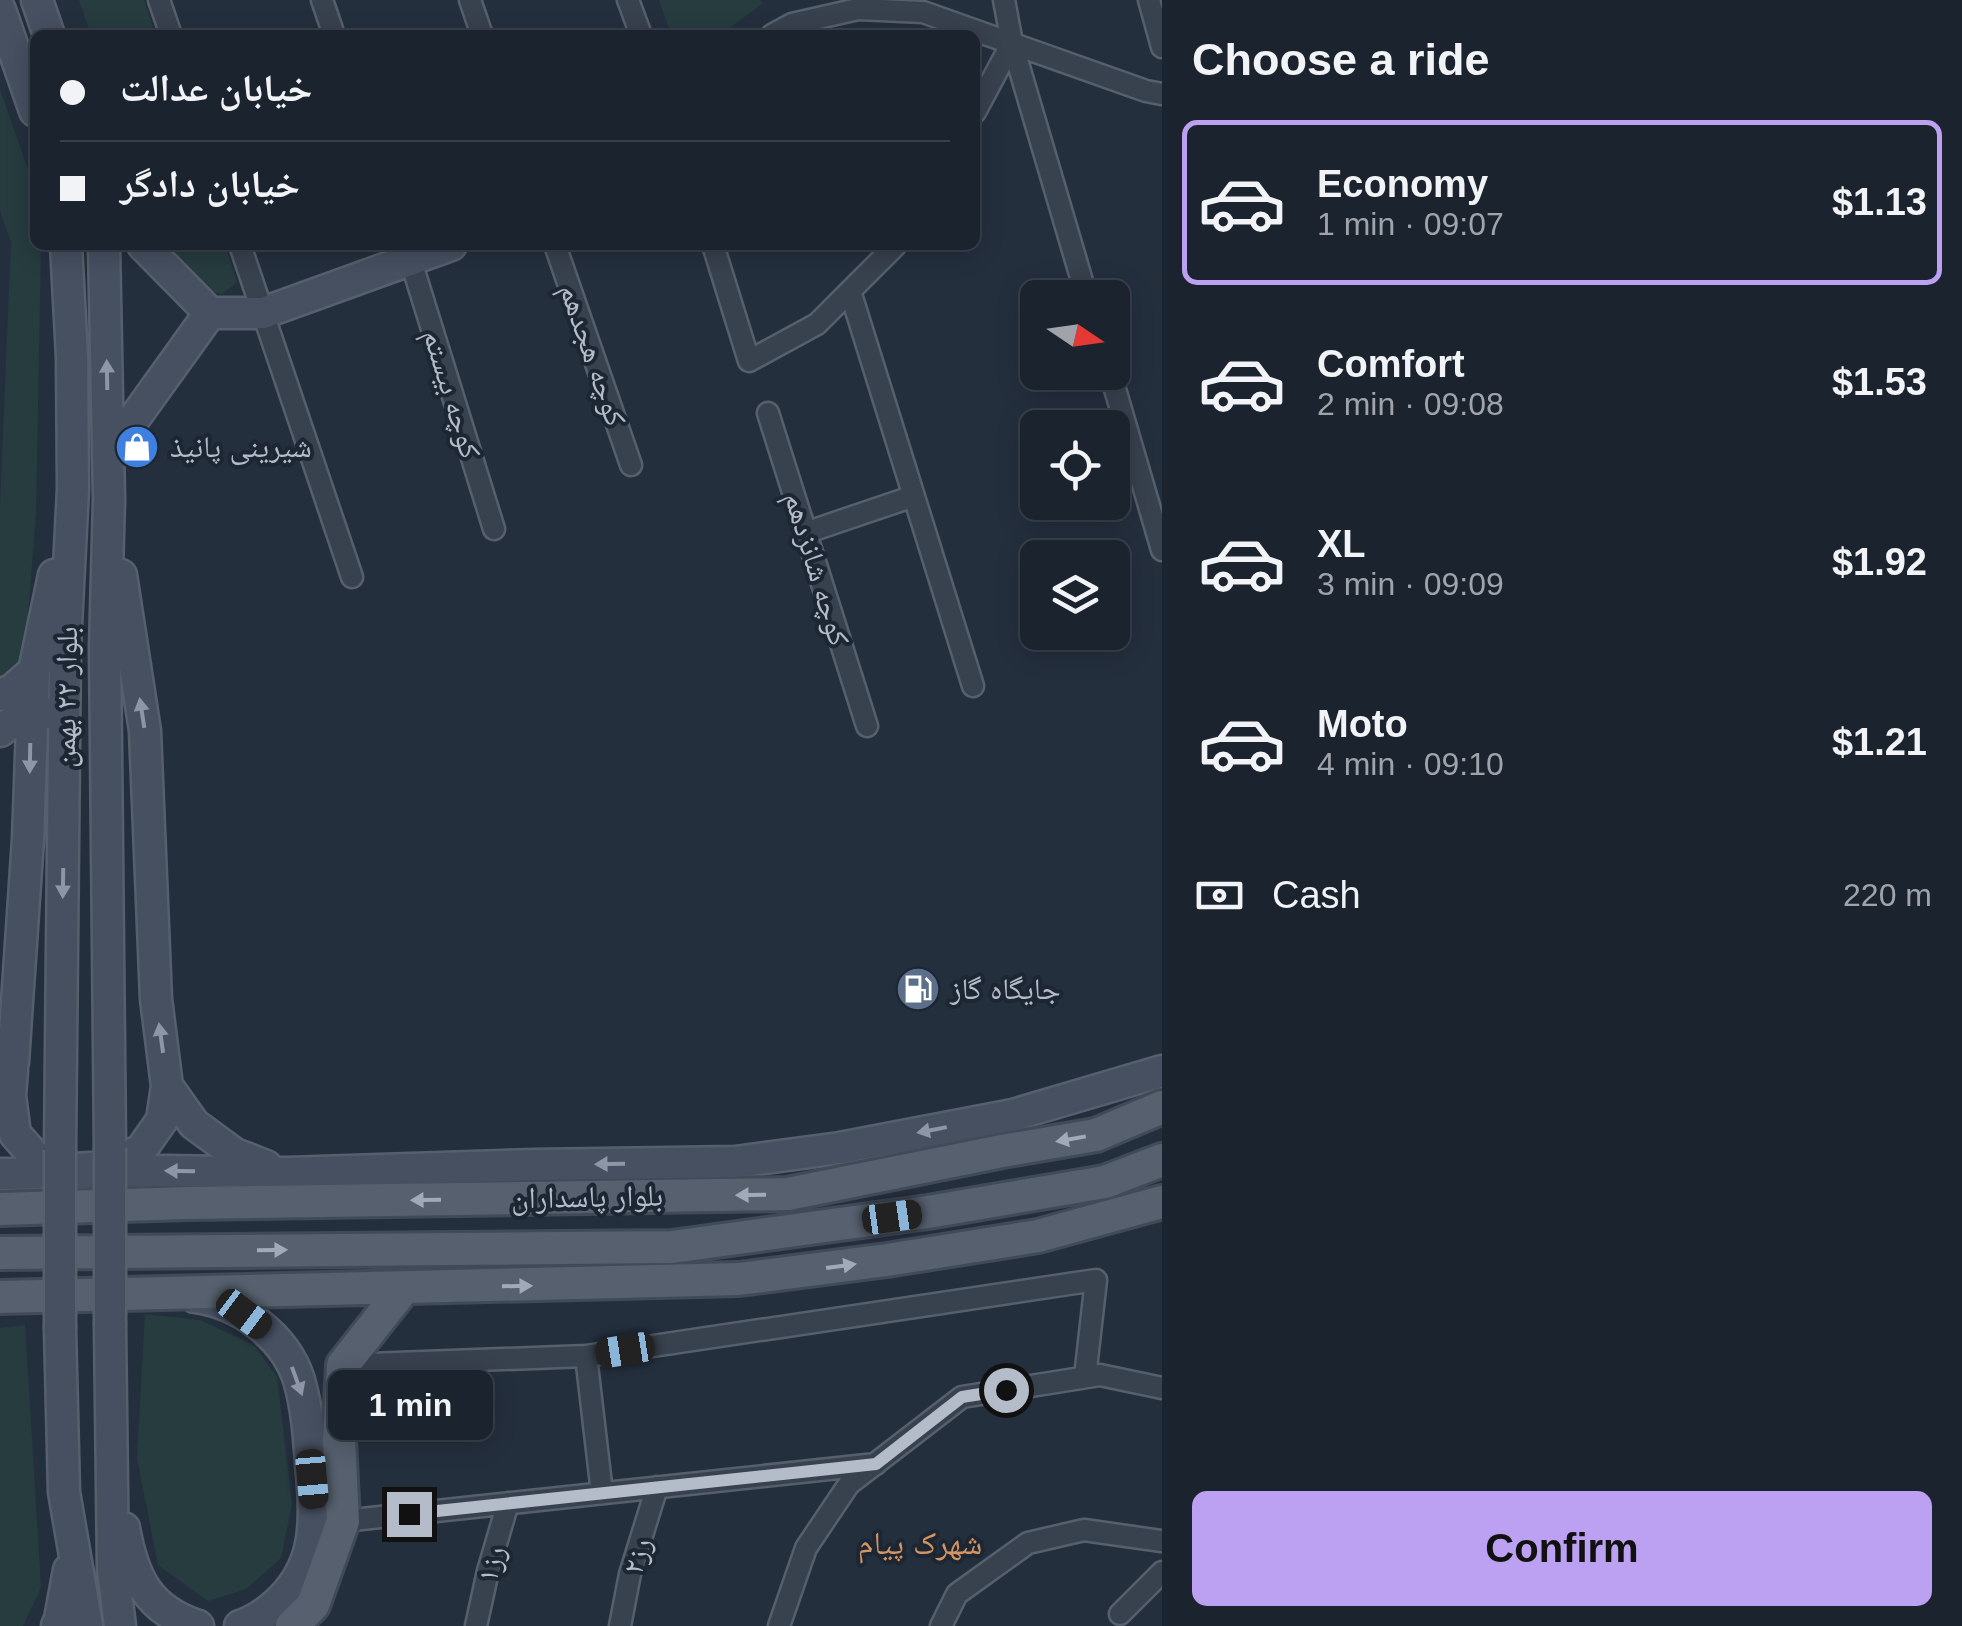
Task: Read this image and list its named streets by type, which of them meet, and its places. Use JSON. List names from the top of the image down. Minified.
{"streets":{"main road":["بلوار ۲۲ بهمن","بلوار پاسداران"],"street":["کوچه هجدهم","کوچه بیستم","کوچه شانزدهم","رز۲","رز۱"]},"districts":["شهرک پیام"],"places":{"shop":["شیرینی پانیذ"],"fuel station":["جایگاه گاز"]},"north":"right","page":{"heading":"Choose a ride","banner":["خیابان عدالت","خیابان دادگر"],"list":[{"name":"Economy","note":"1 min · 09:07","value":"$1.13"},{"name":"Comfort","note":"2 min · 09:08","value":"$1.53"},{"name":"XL","note":"3 min · 09:09","value":"$1.92"},{"name":"Moto","note":"4 min · 09:10","value":"$1.21"}],"pay":["Cash","220 m"],"bubble":"1 min","buttons":"Confirm"}}
